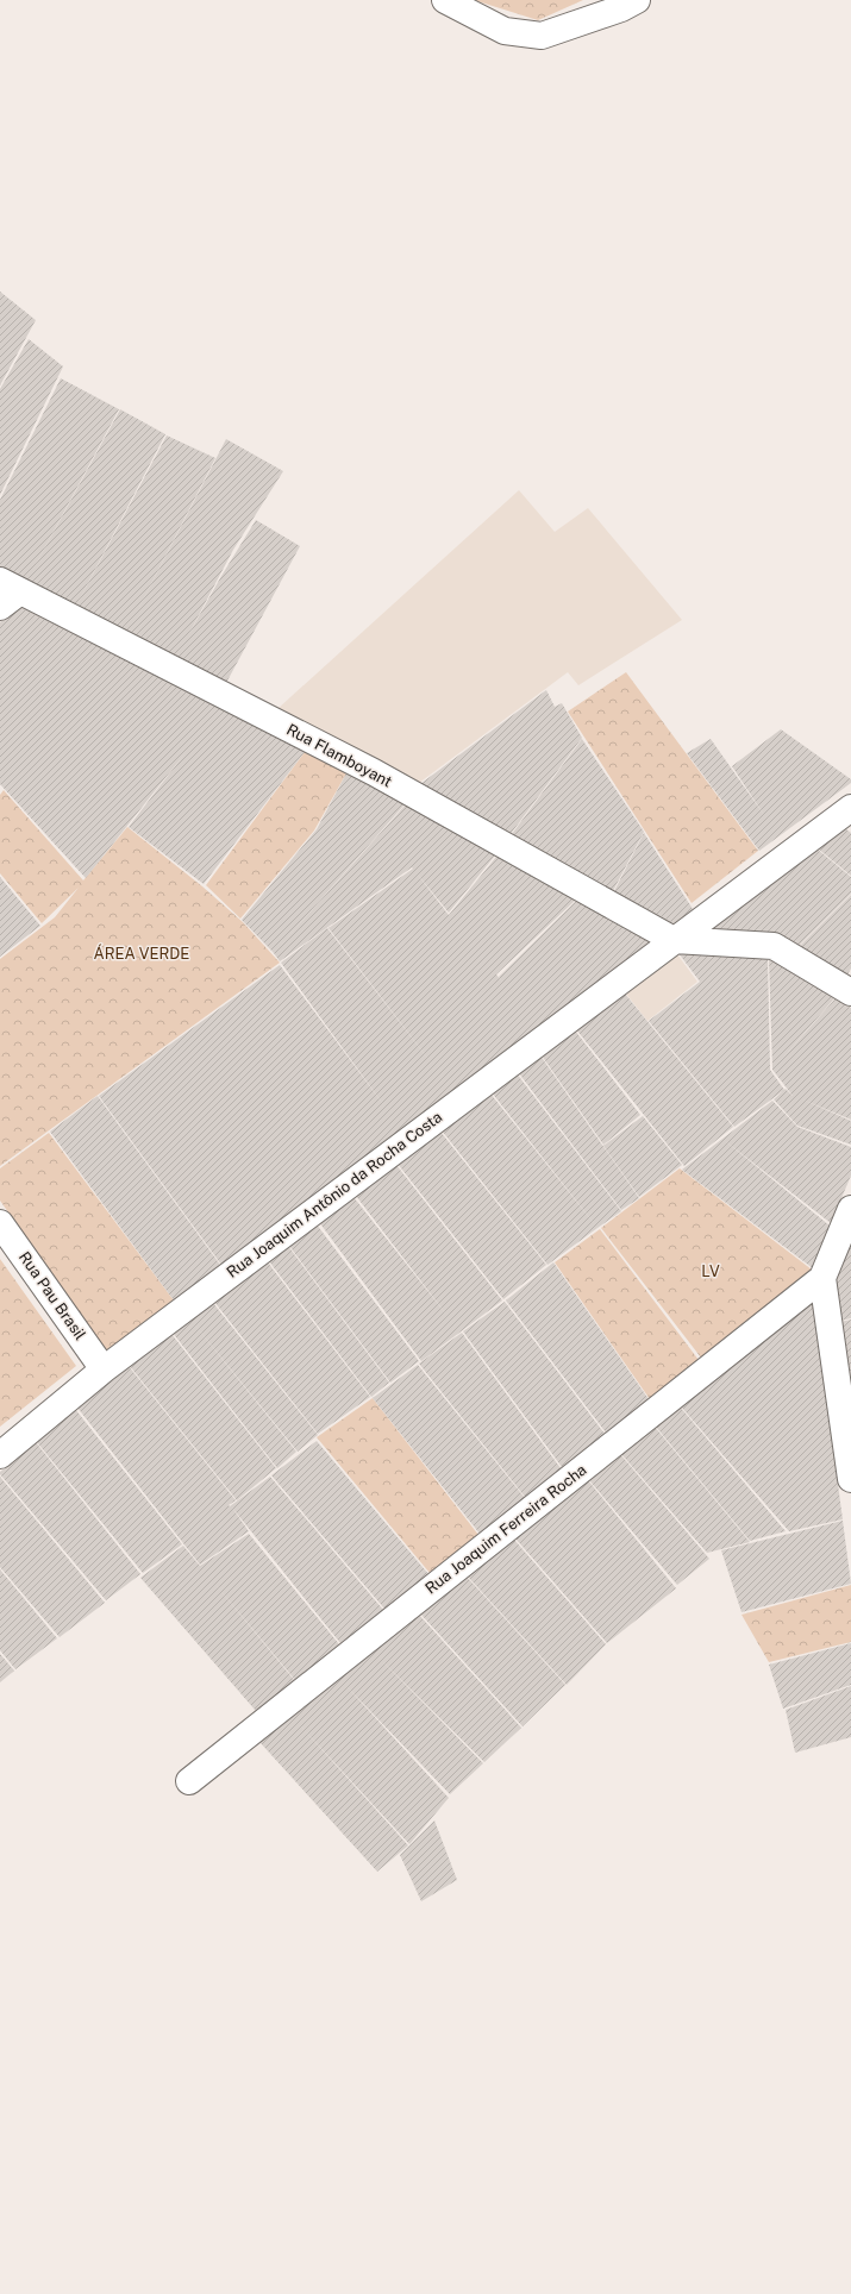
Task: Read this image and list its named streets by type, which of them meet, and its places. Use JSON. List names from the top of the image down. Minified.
{"streets":{"street":["Rua Flamboyant","Rua Joaquim Antônio da Rocha Costa","Rua Pau Brasil","Rua Joaquim Ferreira Rocha"]},"crossings":[["Rua Flamboyant","Rua Joaquim Antônio da Rocha Costa"],["Rua Joaquim Antônio da Rocha Costa","Rua Pau Brasil"]],"parks":["ÁREA VERDE","LV"]}
